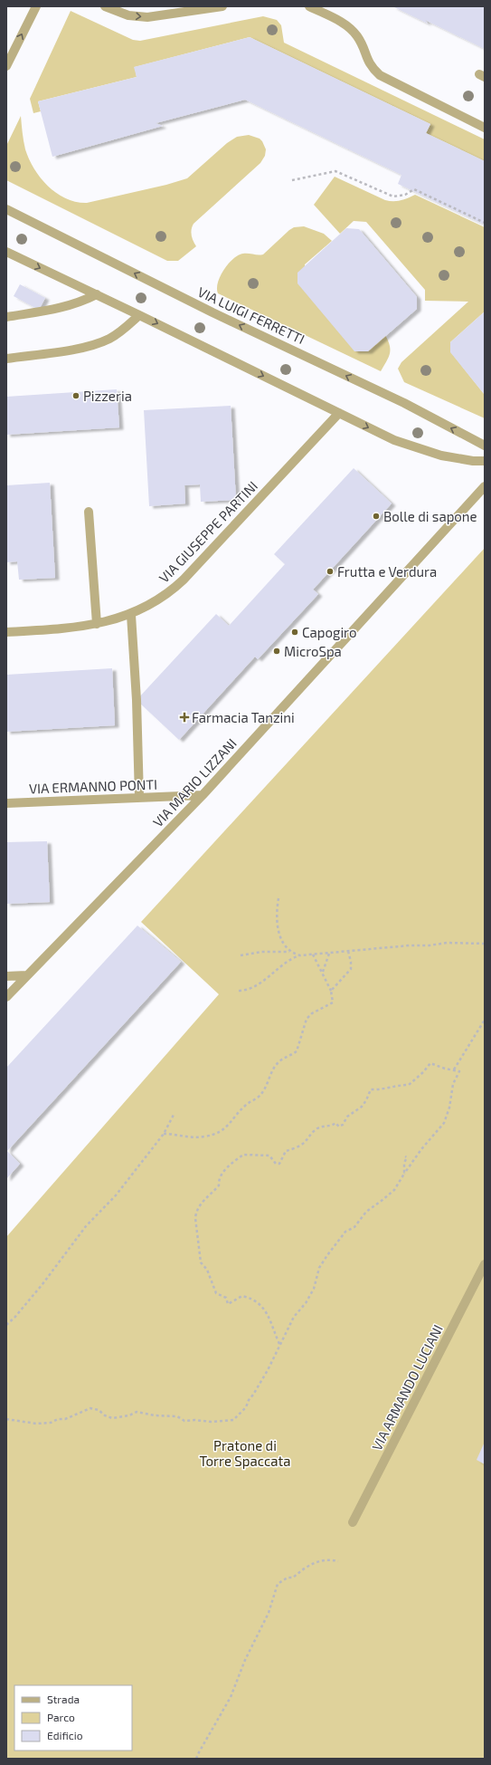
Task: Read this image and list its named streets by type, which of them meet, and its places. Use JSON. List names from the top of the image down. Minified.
{"streets":{"street":["VIA LUIGI FERRETTI","VIA GIUSEPPE PARTINI","VIA MARIO LIZZANI","VIA ERMANNO PONTI","VIA ARMANDO LUCIANI"]},"crossings":[["VIA MARIO LIZZANI","VIA ERMANNO PONTI"]],"parks":["Pratone di Torre Spaccata"],"places":{"other":["Pizzeria","Bolle di sapone","Frutta e Verdura","Capogiro","MicroSpa"],"health":["Farmacia Tanzini"]},"legend":["Strada","Parco","Edificio"]}
